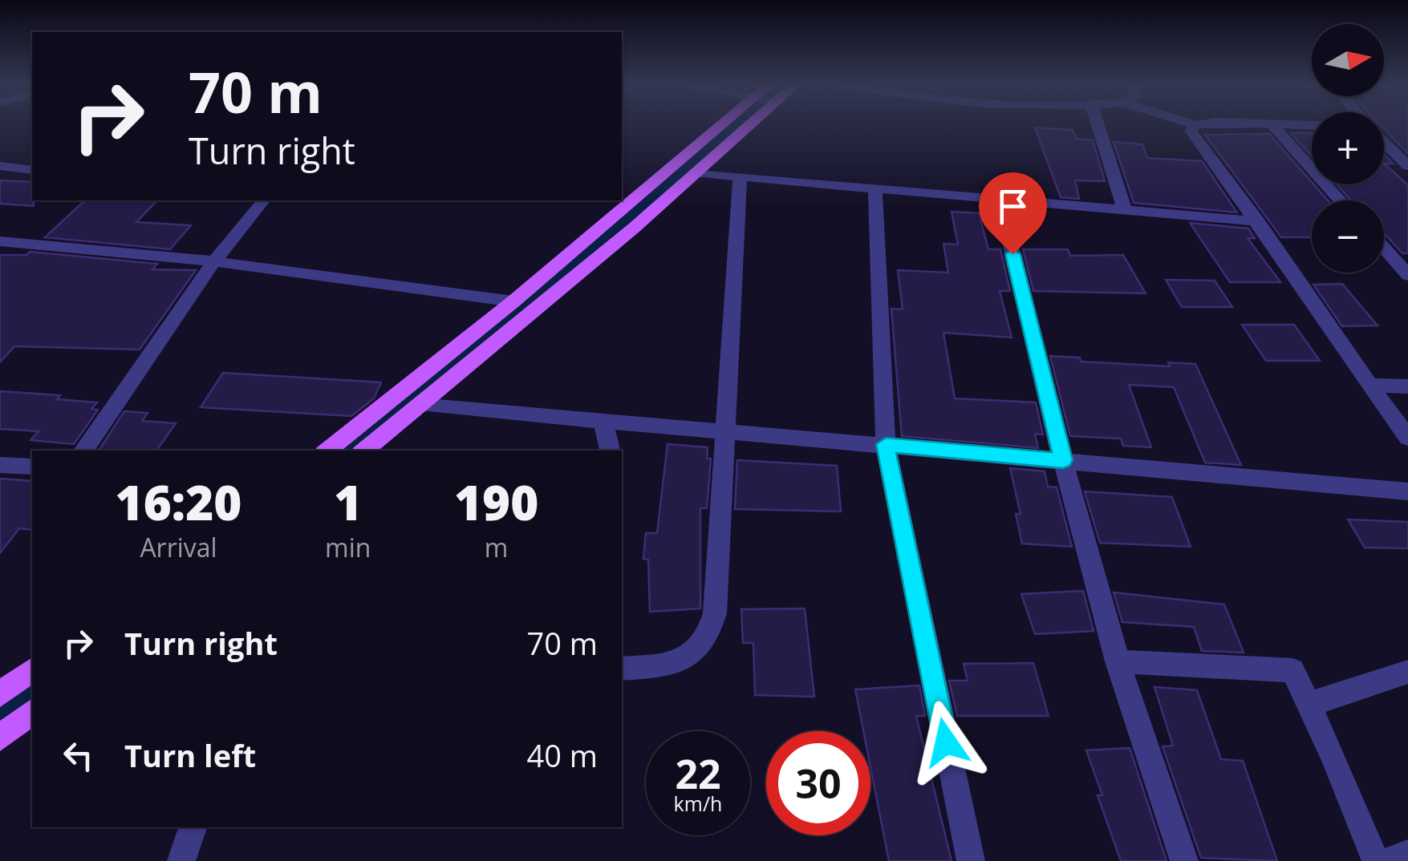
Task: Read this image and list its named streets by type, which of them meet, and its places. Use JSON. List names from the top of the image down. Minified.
{"north":"right","page":{"map_buttons":["+","−"],"turn":["70 m","Turn right"],"eta":["16:20","Arrival","1","min","190","m"],"list":[{"name":"Turn right","value":"70 m"},{"name":"Turn left","value":"40 m"}],"speed":"22 km/h","limit":"30"}}
